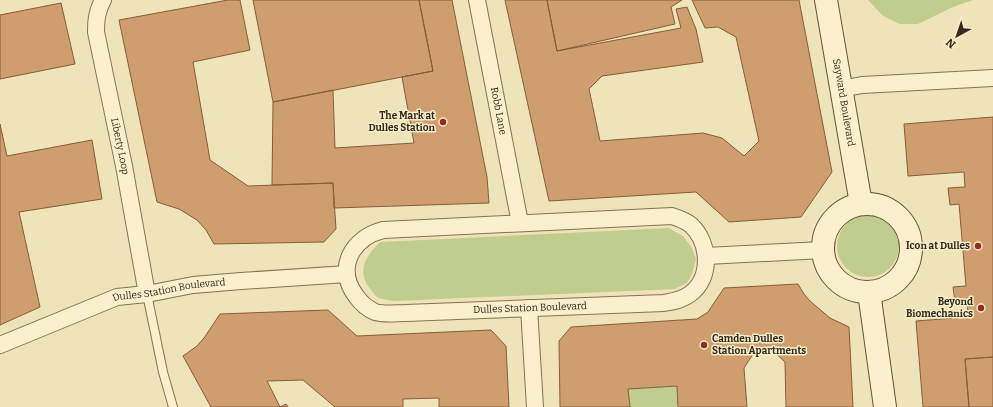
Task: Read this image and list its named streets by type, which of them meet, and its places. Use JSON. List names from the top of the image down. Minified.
{"streets":{"street":["Sayward Boulevard","Robb Lane","Liberty Loop","Dulles Station Boulevard"]},"crossings":[["Robb Lane","Dulles Station Boulevard"],["Liberty Loop","Dulles Station Boulevard"]],"places":["The Mark at Dulles Station","Icon at Dulles","Beyond Biomechanics","Camden Dulles Station Apartments"],"north":"bottom left"}
